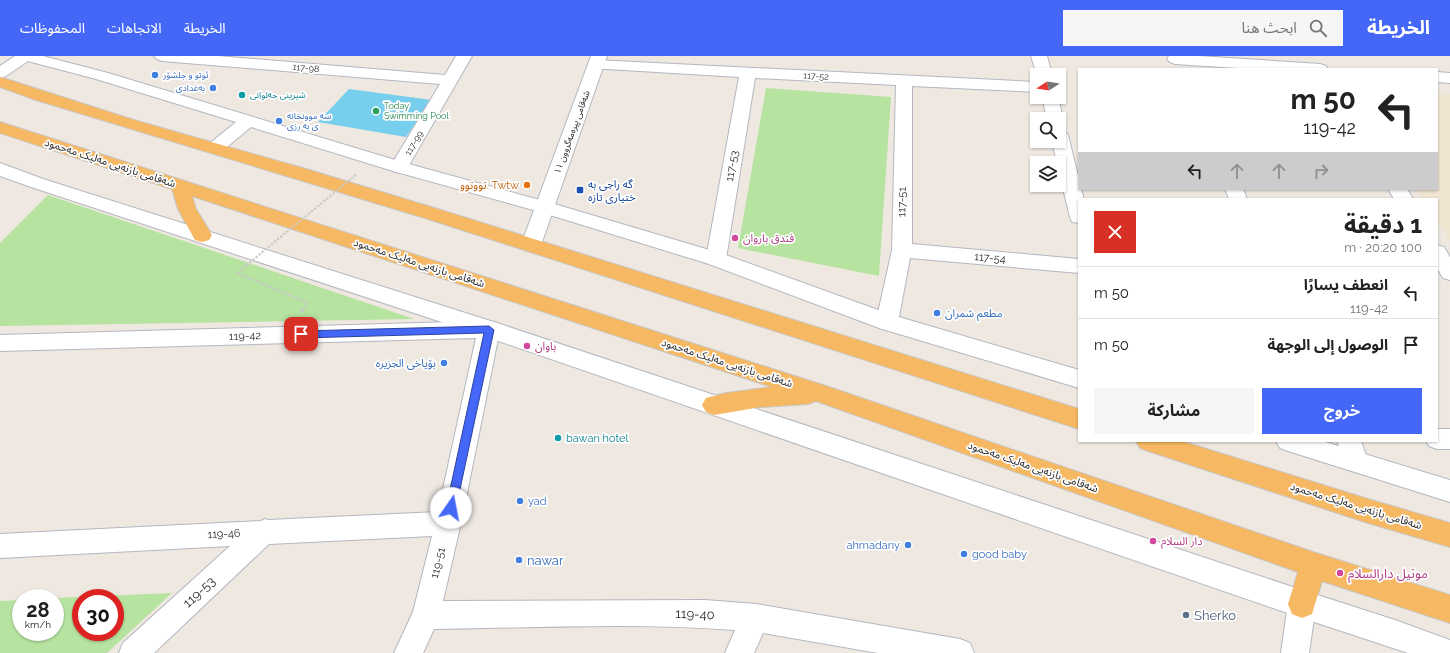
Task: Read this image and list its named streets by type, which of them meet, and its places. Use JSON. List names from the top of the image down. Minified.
{"streets":{"highway":["شەقامی بازنەیی مەلیک مەحمود"],"street":["117-98","117-52","شەقامی پیرەمەگروون ١١","117-99","117-53","117-51","117-54","119-42","119-46","119-51","119-53","119-40"]},"crossings":[["117-98","117-99"],["117-52","شەقامی پیرەمەگروون ١١"],["117-52","117-53"],["117-52","117-51"],["117-51","117-54"],["119-42","119-51"],["119-46","119-51"],["119-46","119-53"],["119-51","119-40"]],"places":{"other":["ئوتو و جلشۆر","بەغدادی","شیرینی ‌حەلوانی","Today Swimming Pool","سه موونخانه ی به رزی","تووتوو. Twtw","فندق باروان","مطعم شمران","باوان","بۆیاخی الجزیرە","bawan hotel","yad","دار السلام","ahmadany","good baby","nawar","موتيل دارالسلام","Sherko"],"transit":["گه راجی به ختيارى تازه"]},"north":"left","page":{"header":"الخريطة","search":"ابحث هنا","nav":["الخريطة","الاتجاهات","المحفوظات"],"turn":["50 m","119-42"],"heading":["1 دقيقة","100 m · 20:20"],"list":[{"name":"انعطف يسارًا","note":"119-42","value":"50 m"},{"name":"الوصول إلى الوجهة","value":"50 m"}],"buttons":["خروج","مشاركة"],"speed":"28 km/h","limit":"30"}}
